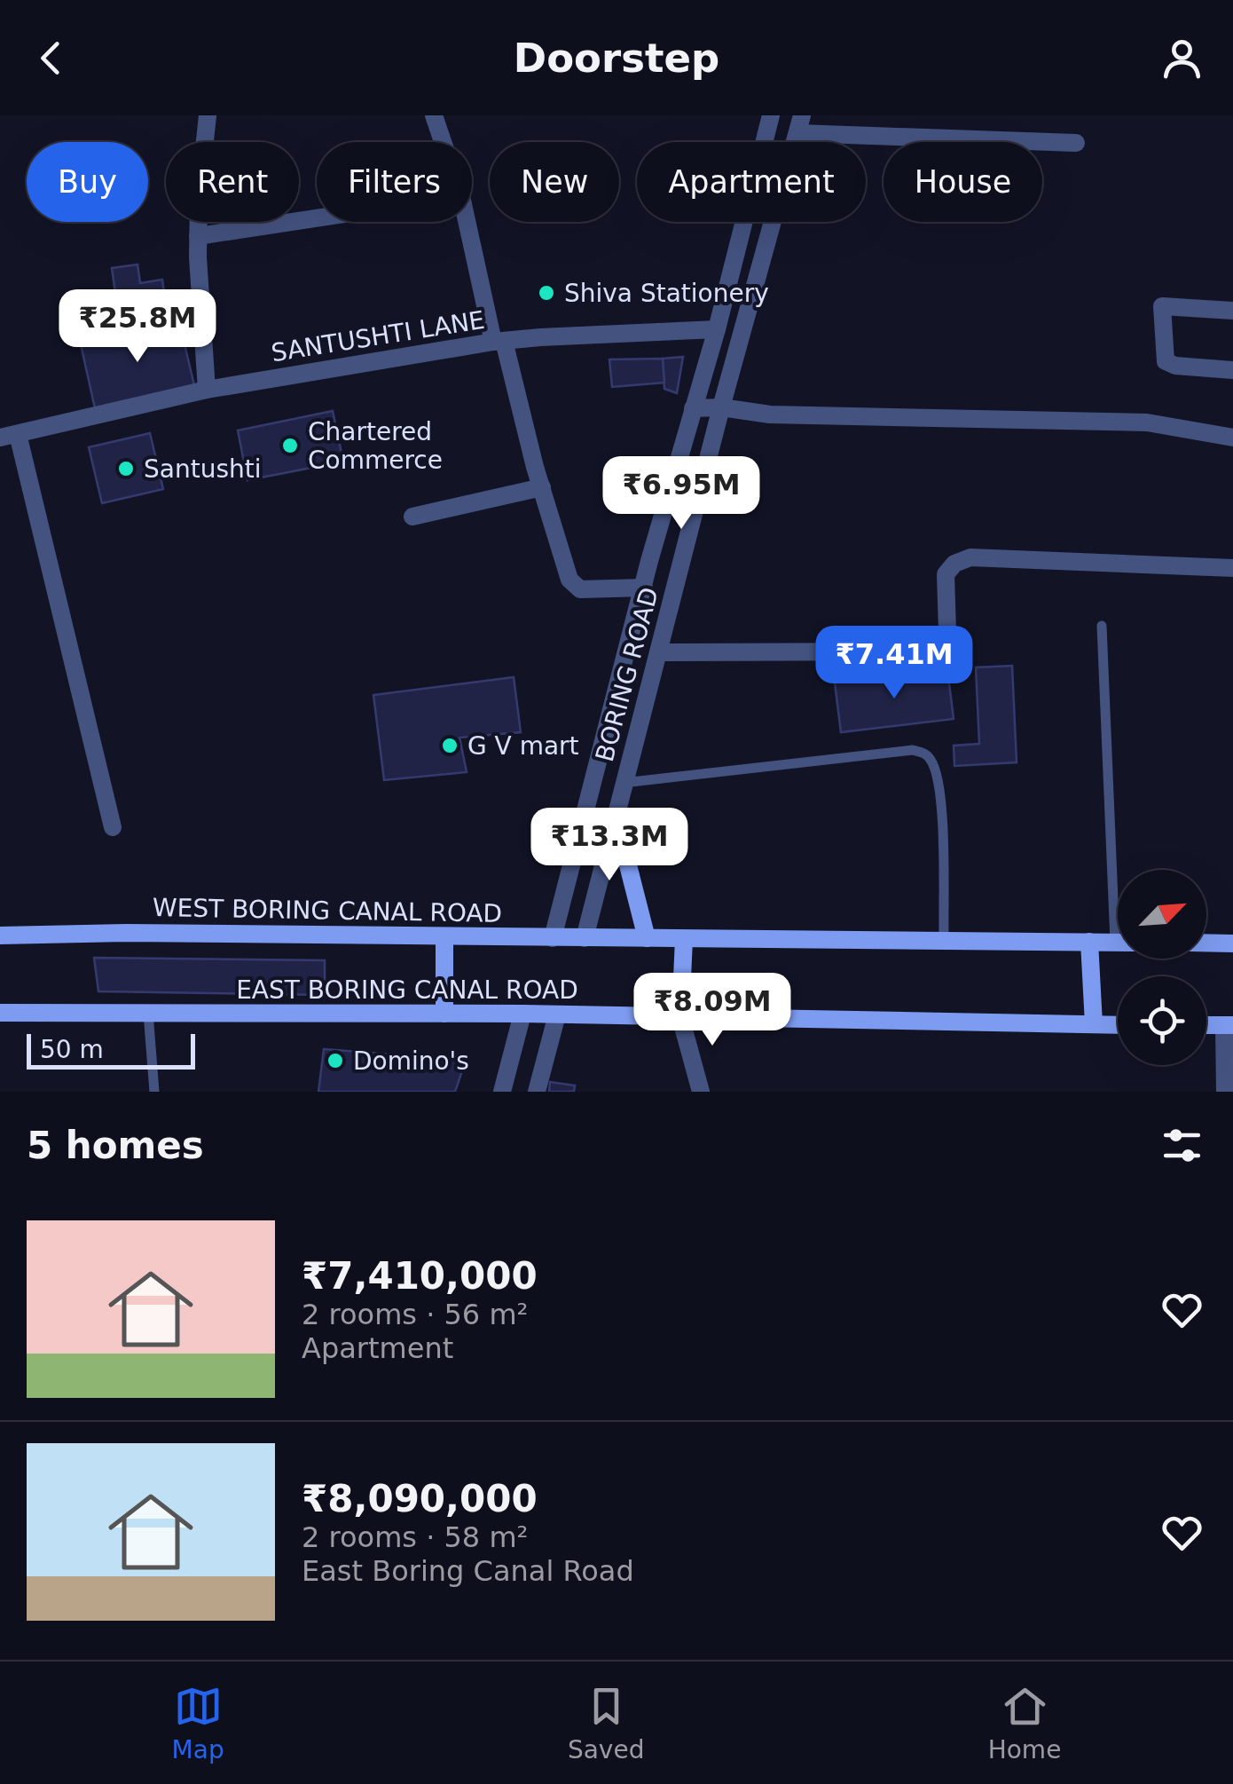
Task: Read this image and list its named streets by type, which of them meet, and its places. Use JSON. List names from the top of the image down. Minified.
{"streets":{"main road":["WEST BORING CANAL ROAD","EAST BORING CANAL ROAD"],"street":["SANTUSHTI LANE","BORING ROAD"]},"crossings":[["BORING ROAD","WEST BORING CANAL ROAD"]],"places":["Shiva Stationery","Chartered Commerce","Santushti","G V mart","Domino's"],"scale_bar":"50 m","north":"top right","page":{"header":"Doorstep","chip":["Buy","Rent","Filters","New","Apartment","House"],"price":["₹25.8M","₹6.95M","₹7.41M","₹13.3M","₹8.09M"],"scale":"50 m","heading":"5 homes","list":[{"name":"₹7,410,000","note":"2 rooms · 56 m² · Apartment"},{"name":"₹8,090,000","note":"2 rooms · 58 m² · East Boring Canal Road"}],"tabs":["Map","Saved","Home"]}}
